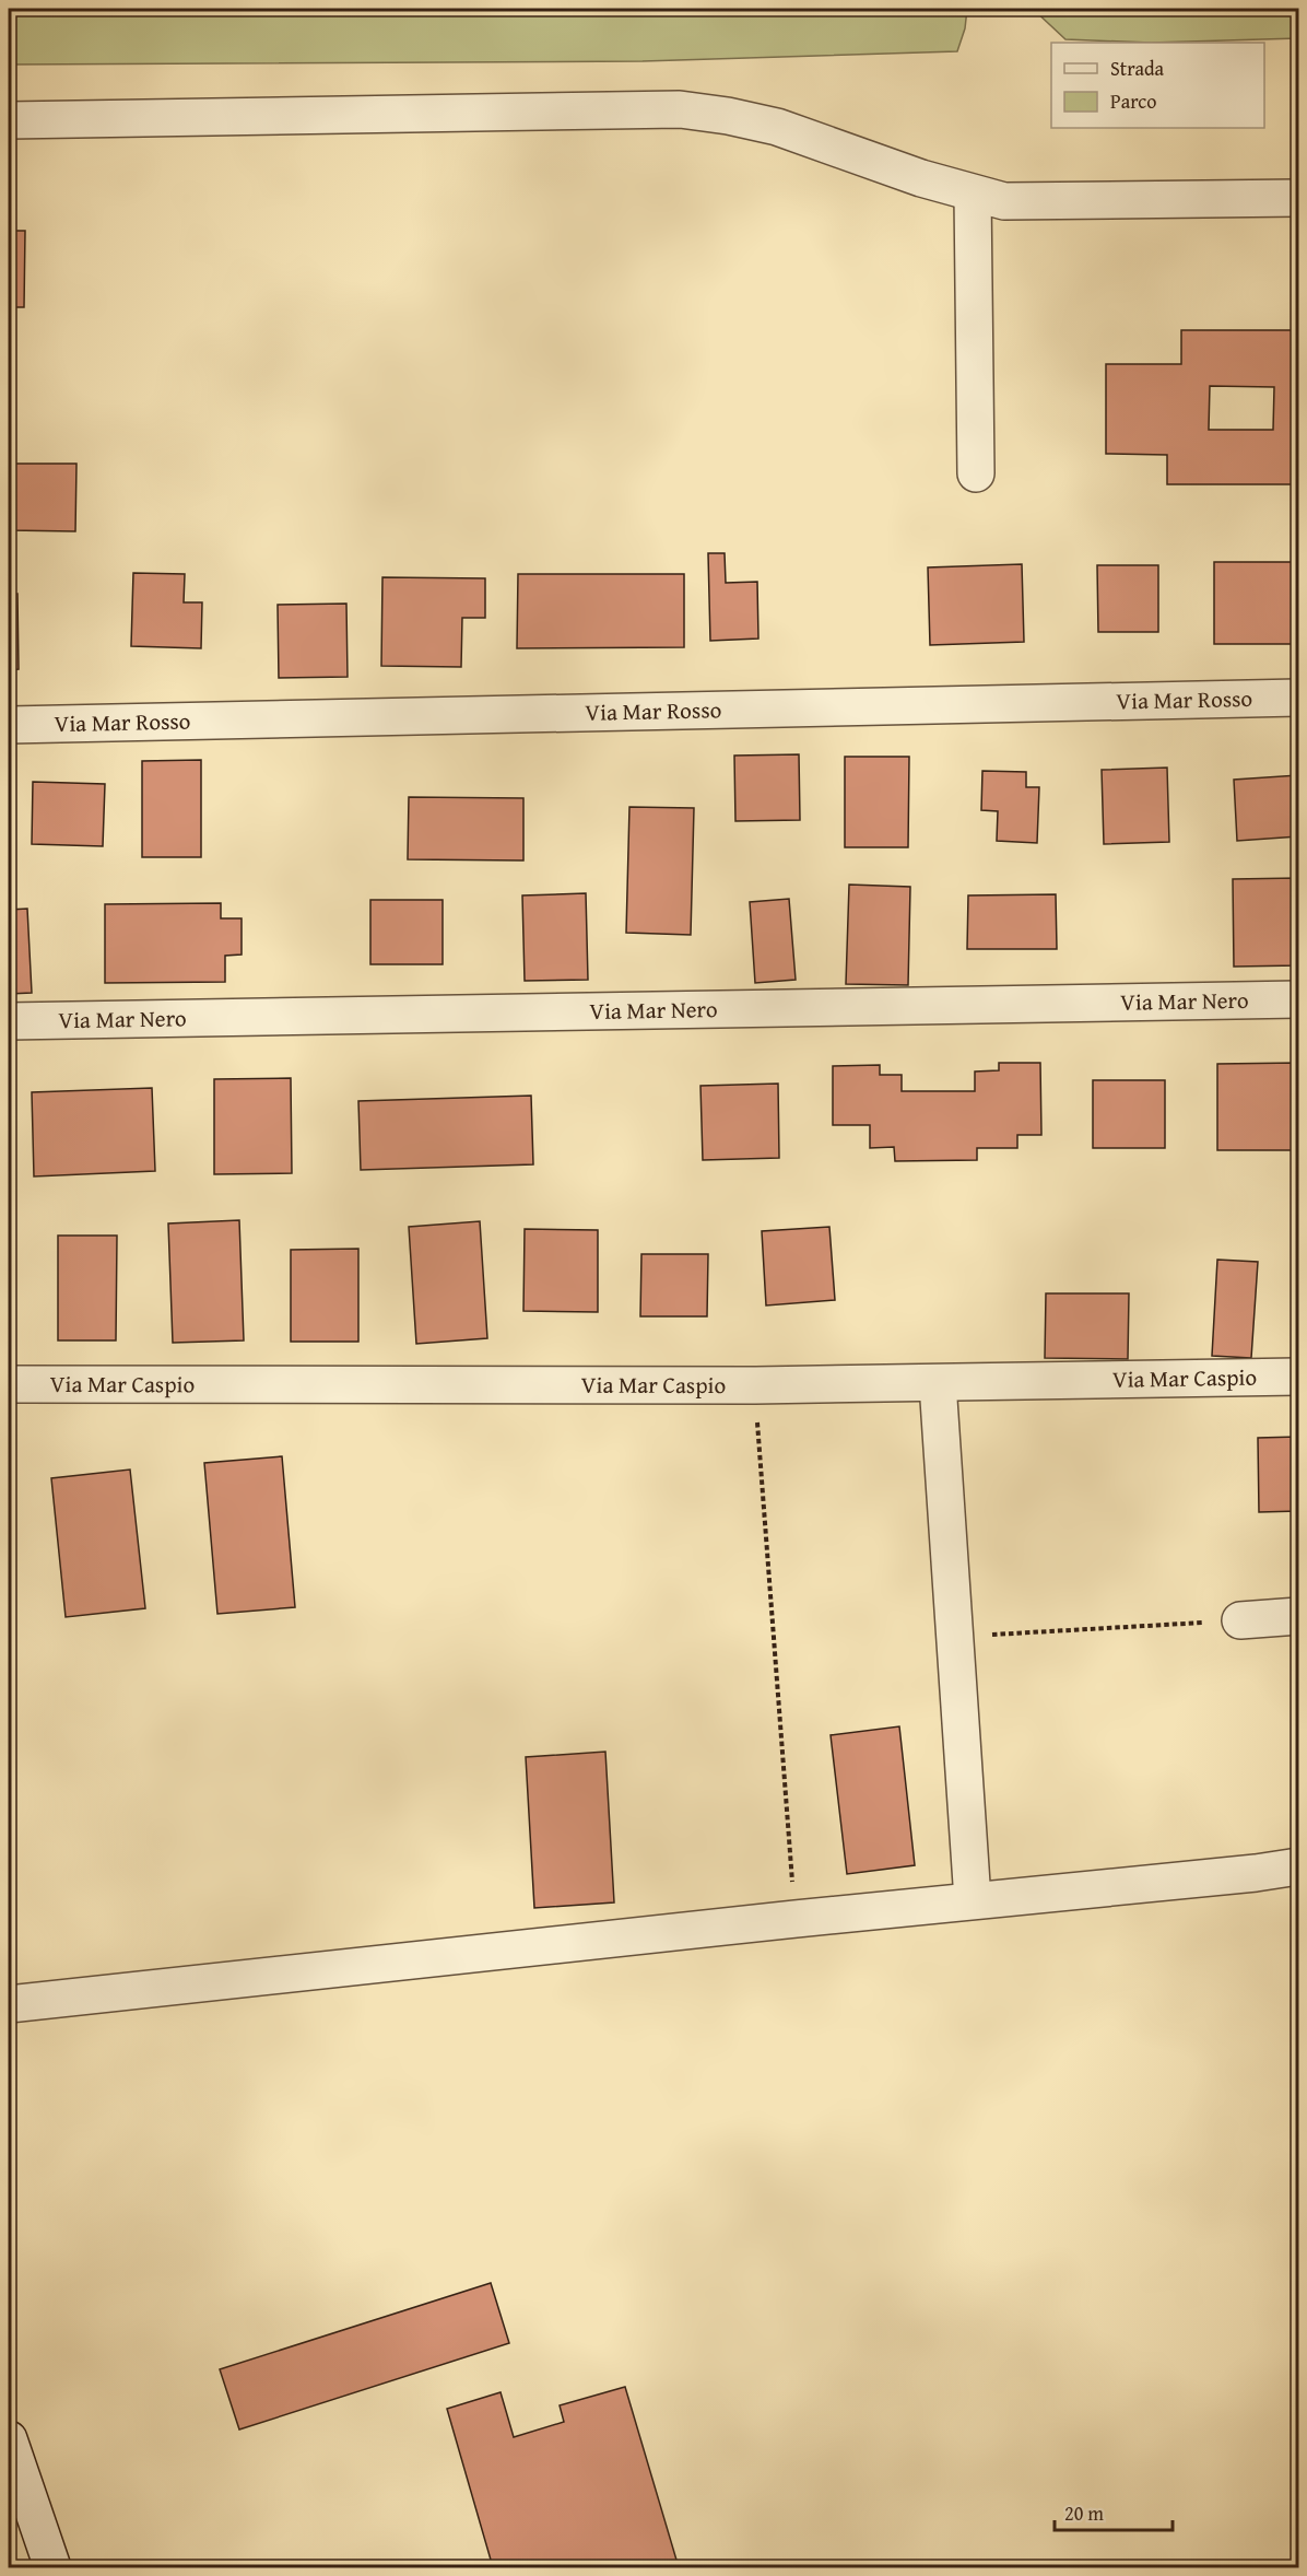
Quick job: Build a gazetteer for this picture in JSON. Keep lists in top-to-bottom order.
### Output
{
  "streets": {
    "street": ["Via Mar Rosso", "Via Mar Nero", "Via Mar Caspio"]
  },
  "legend": ["Strada", "Parco"],
  "scale_bar": "20 m"
}
